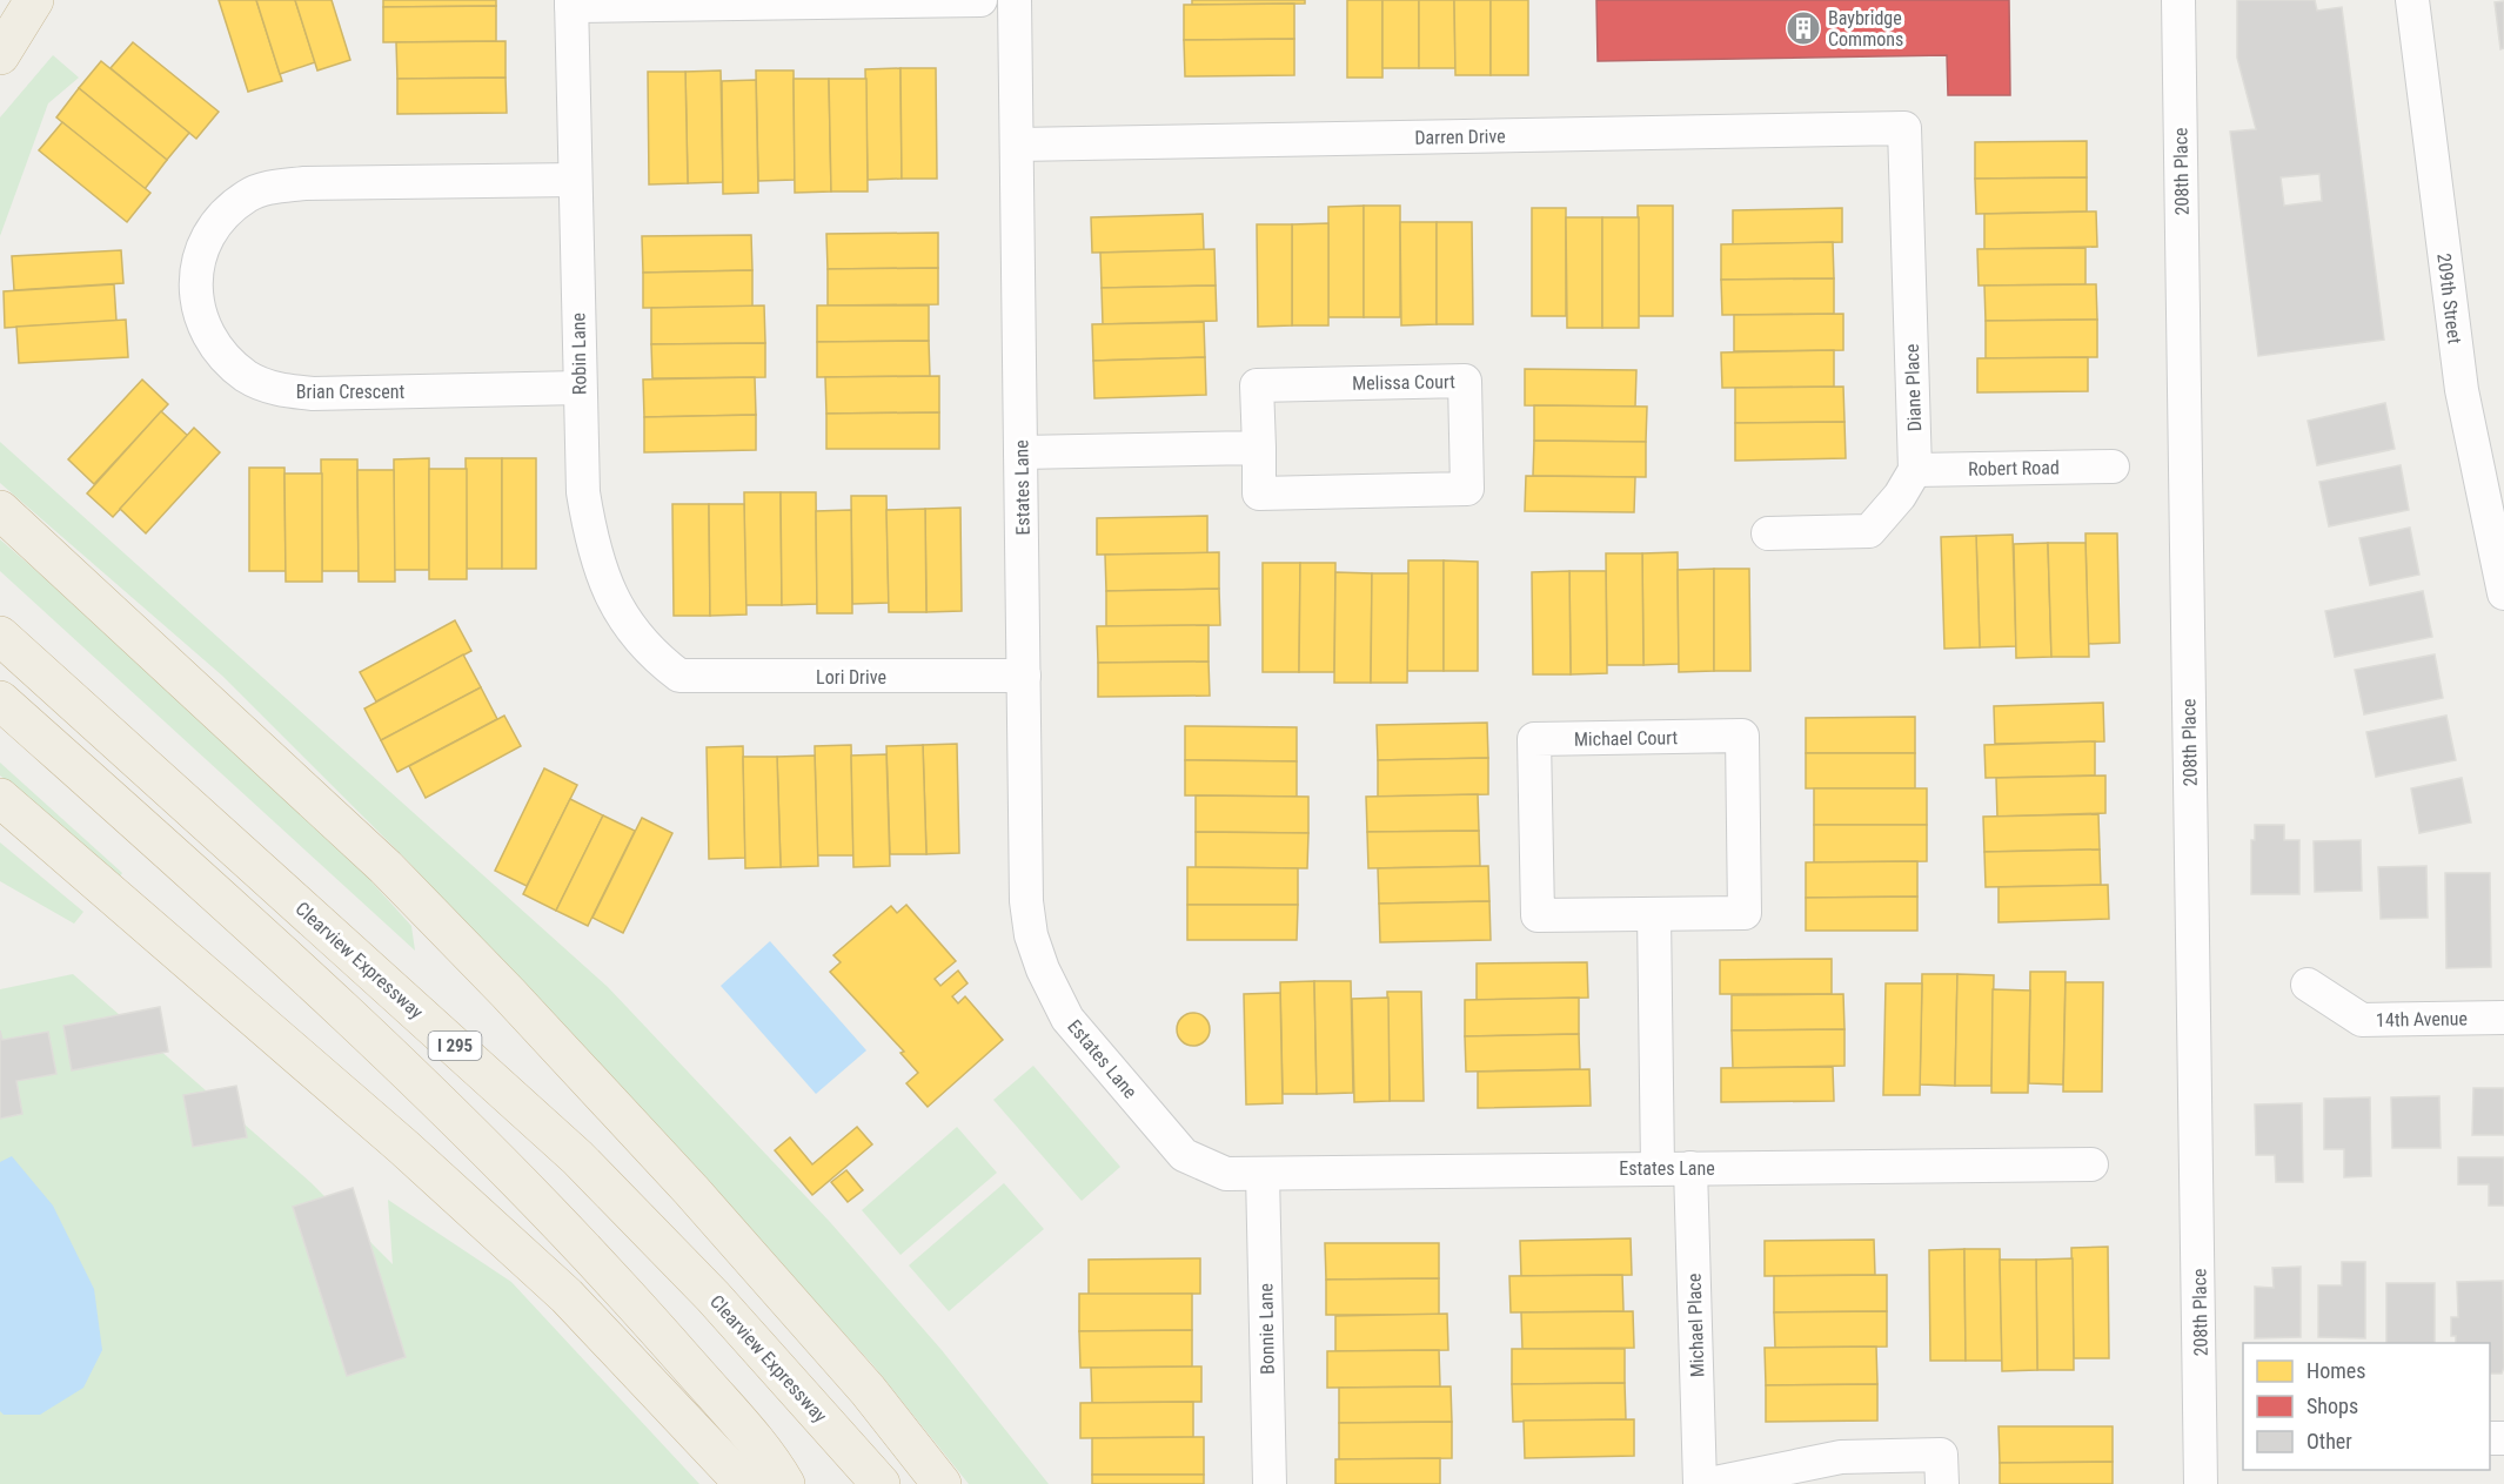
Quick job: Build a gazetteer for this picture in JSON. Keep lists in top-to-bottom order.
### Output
{
  "streets": {
    "highway": ["Clearview Expressway", "I 295"],
    "street": [
      "Darren Drive",
      "208th Place",
      "209th Street",
      "Robin Lane",
      "Melissa Court",
      "Diane Place",
      "Brian Crescent",
      "Robert Road",
      "Estates Lane",
      "Lori Drive",
      "Michael Court",
      "14th Avenue",
      "Michael Place",
      "Bonnie Lane"
    ]
  },
  "crossings": [
    ["Darren Drive", "Diane Place"],
    ["Darren Drive", "Estates Lane"],
    ["Robin Lane", "Brian Crescent"],
    ["Robin Lane", "Lori Drive"],
    ["Diane Place", "Robert Road"],
    ["Estates Lane", "Lori Drive"],
    ["Estates Lane", "Michael Place"],
    ["Estates Lane", "Bonnie Lane"]
  ],
  "places": {
    "building": ["Baybridge Commons"]
  },
  "legend": ["Homes", "Shops", "Other"]
}
